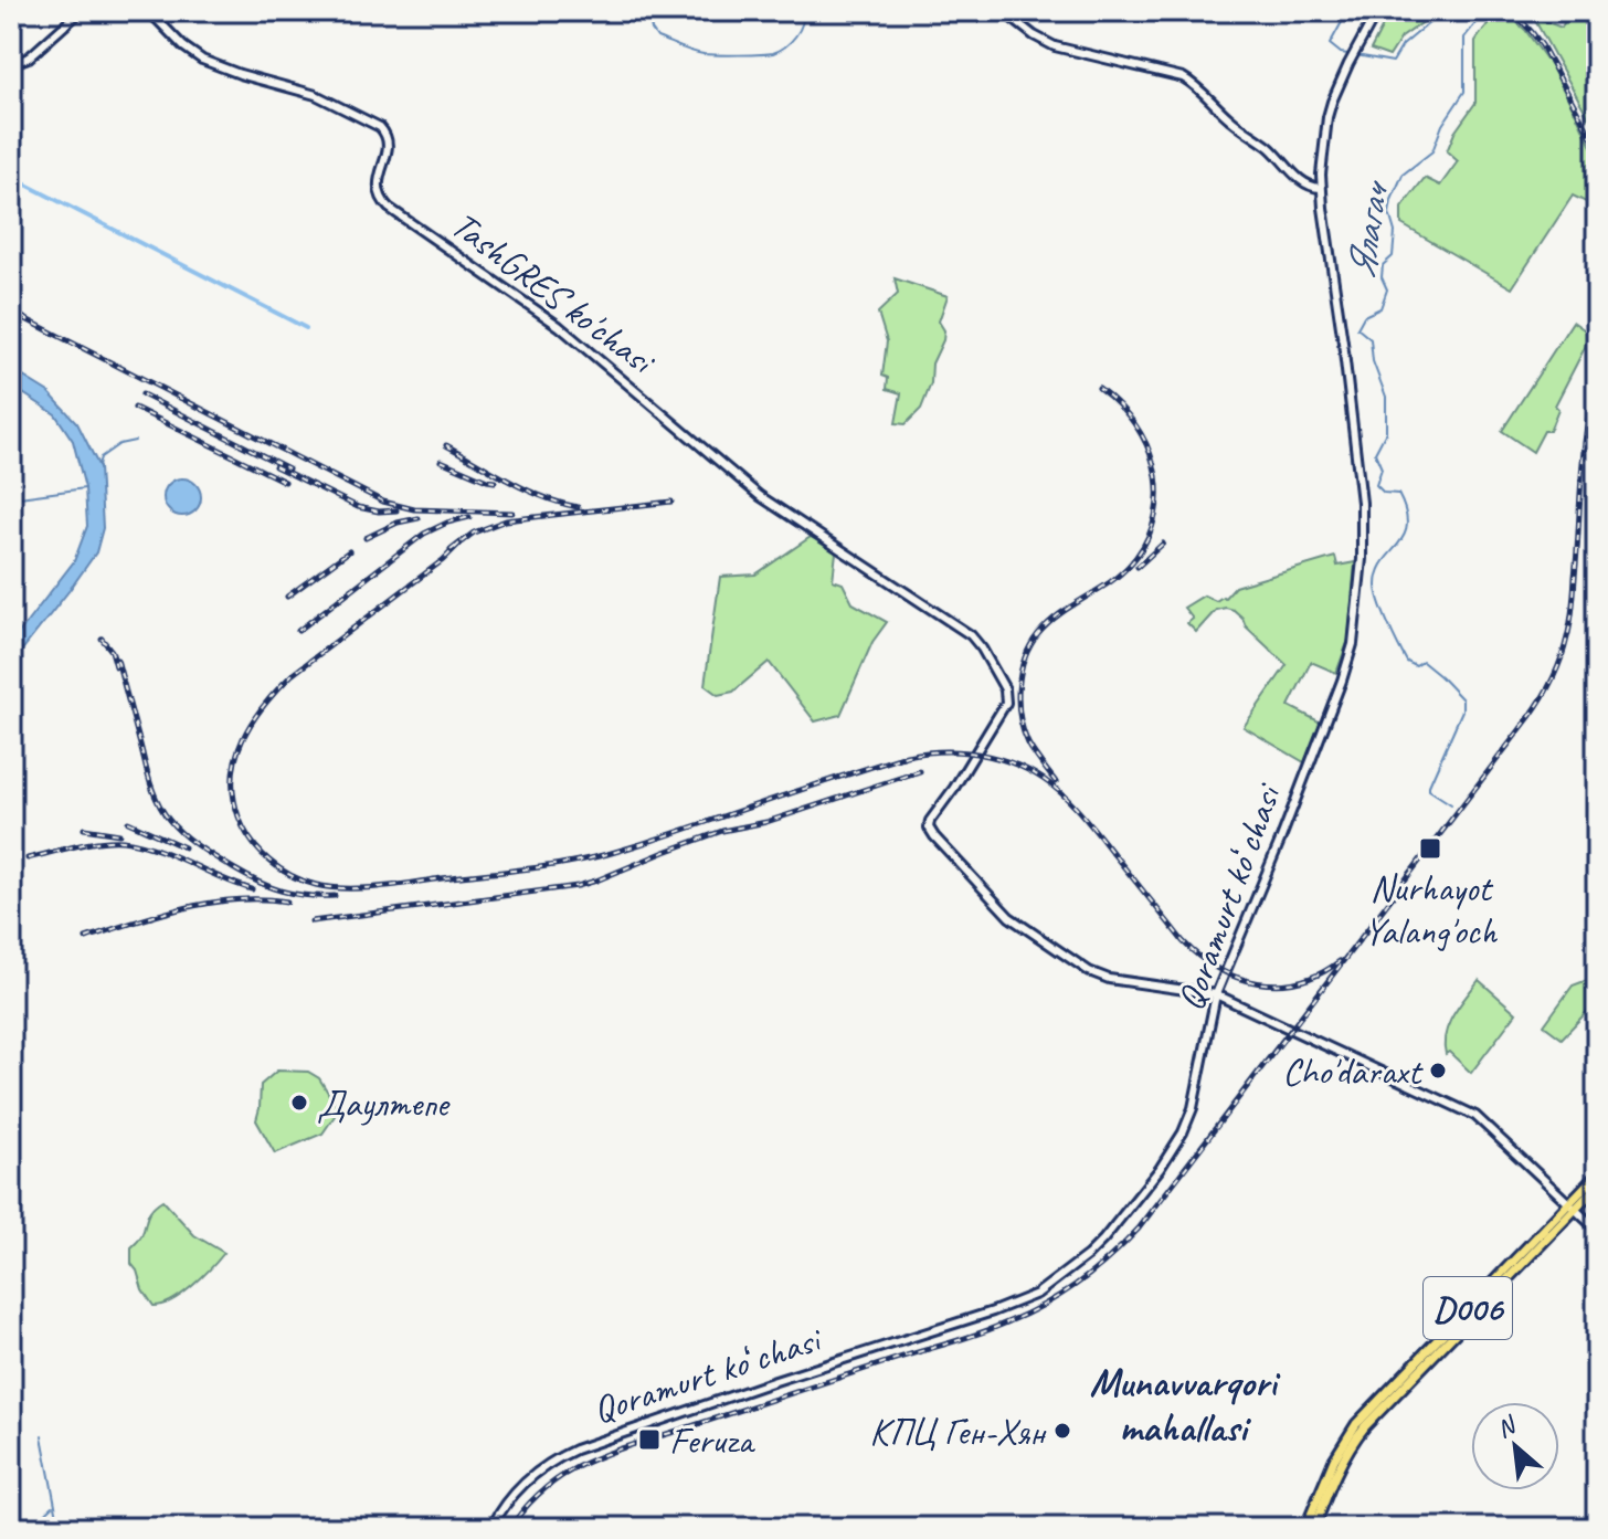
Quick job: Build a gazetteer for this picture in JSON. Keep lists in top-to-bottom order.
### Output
{
  "streets": {
    "main road": ["TashGRES ko'chasi", "Qoramurt koʻchasi", "D006"]
  },
  "crossings": [
    ["TashGRES ko'chasi", "Qoramurt koʻchasi"]
  ],
  "districts": ["Munavvarqori mahallasi"],
  "water": ["Ялагач"],
  "places": {
    "transit": ["Nurhayot Yalang'och", "Feruza"],
    "other": ["Cho'daraxt", "Даултепе", "КПЦ Ген-Хян"]
  },
  "north": "top left"
}
